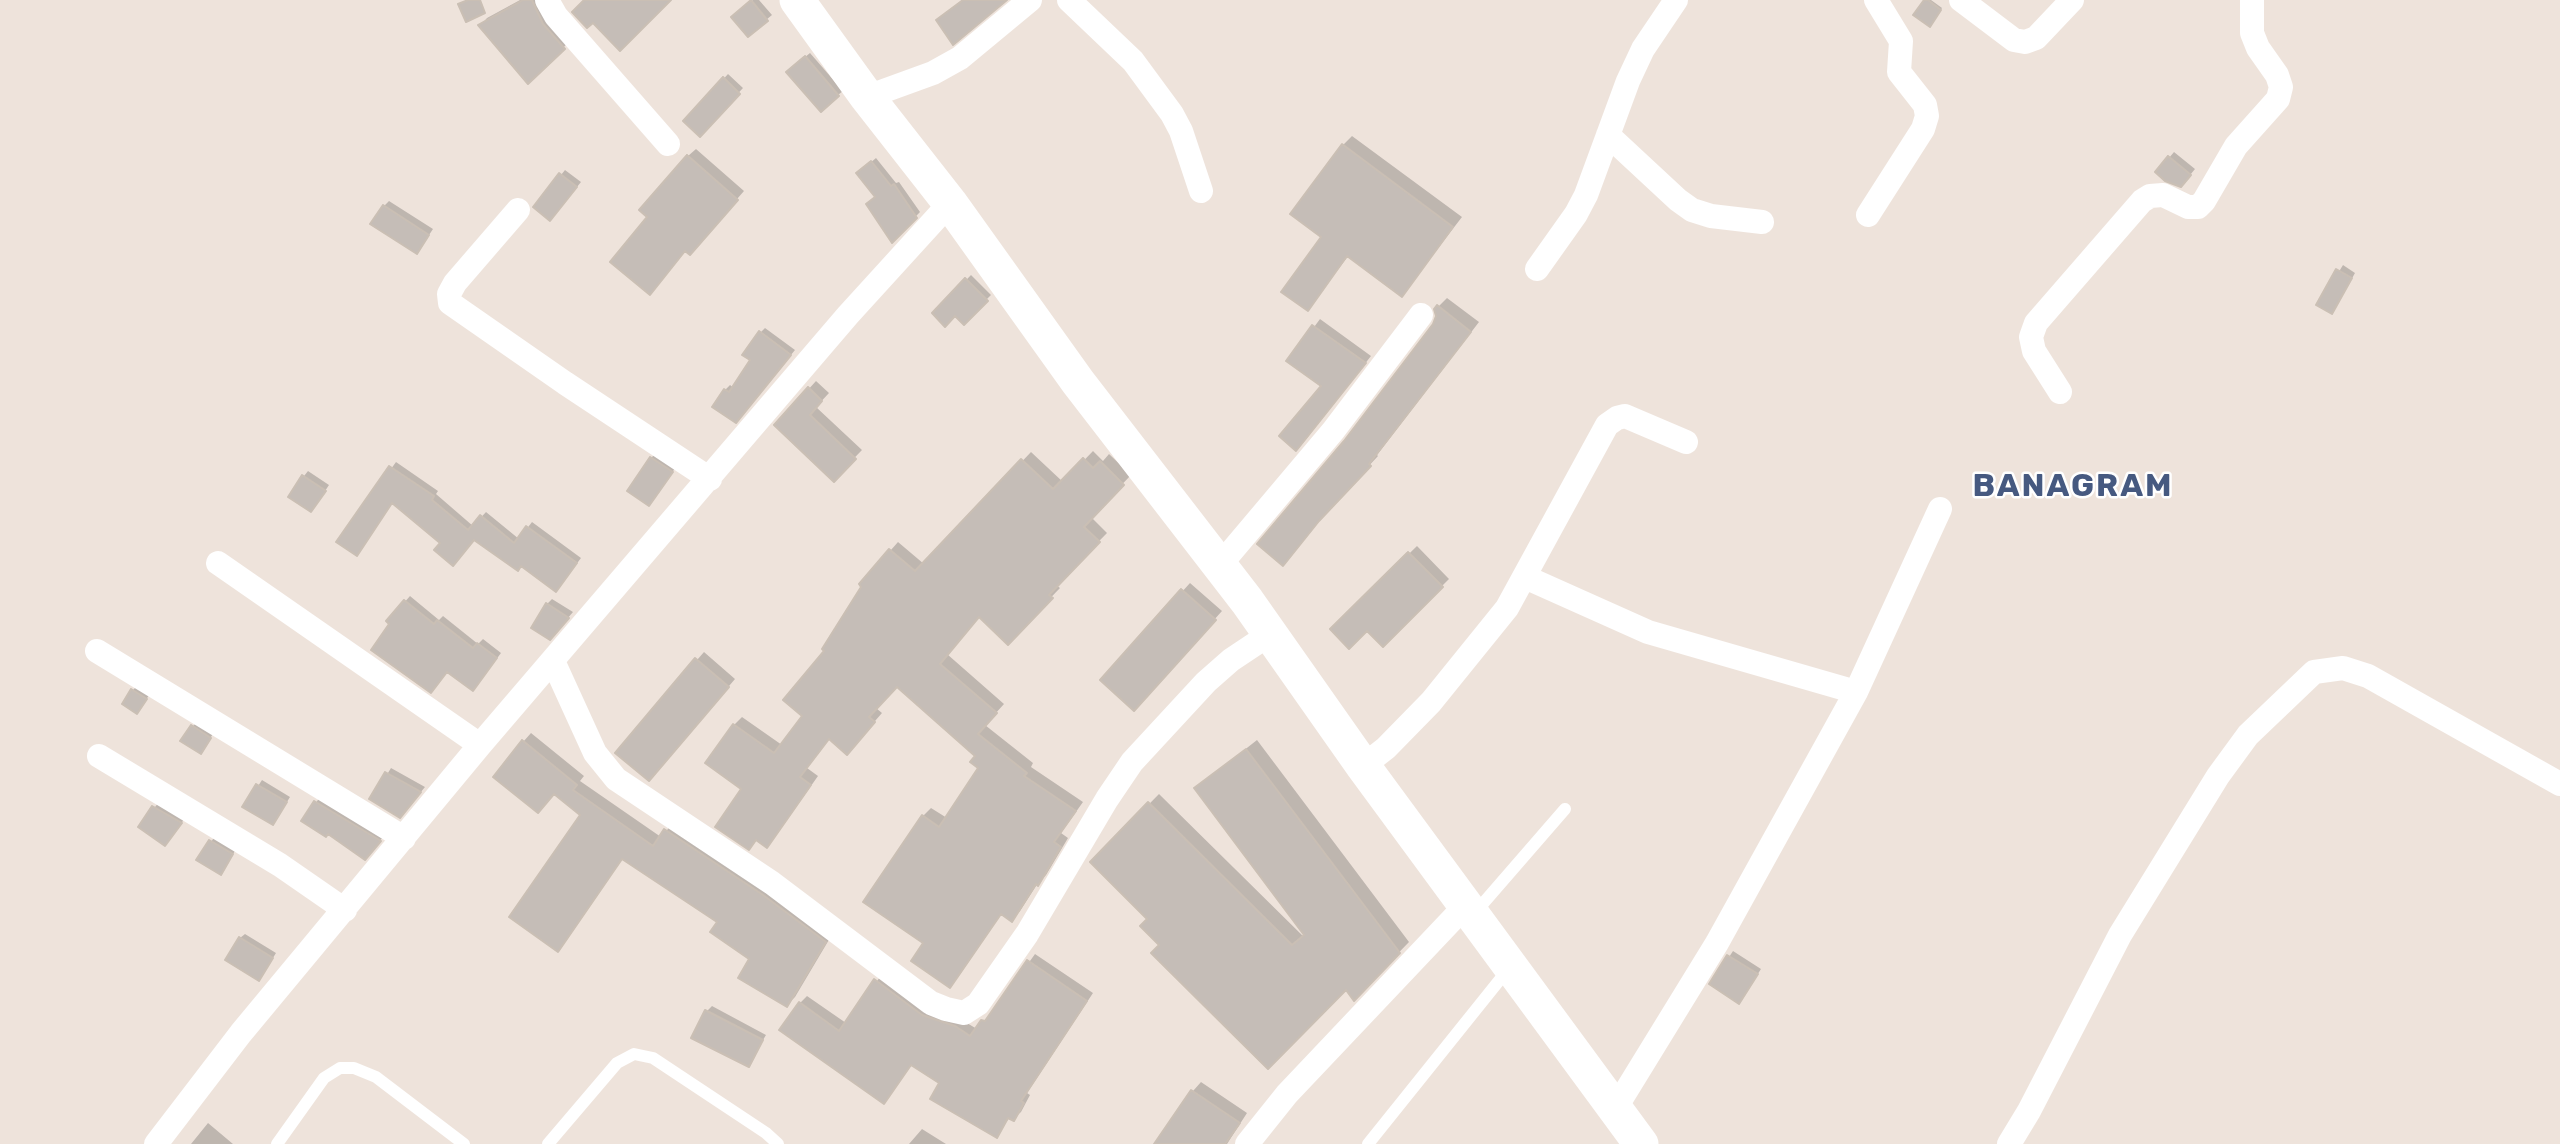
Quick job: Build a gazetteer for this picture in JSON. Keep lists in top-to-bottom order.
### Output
{
  "districts": ["BANAGRAM"]
}
